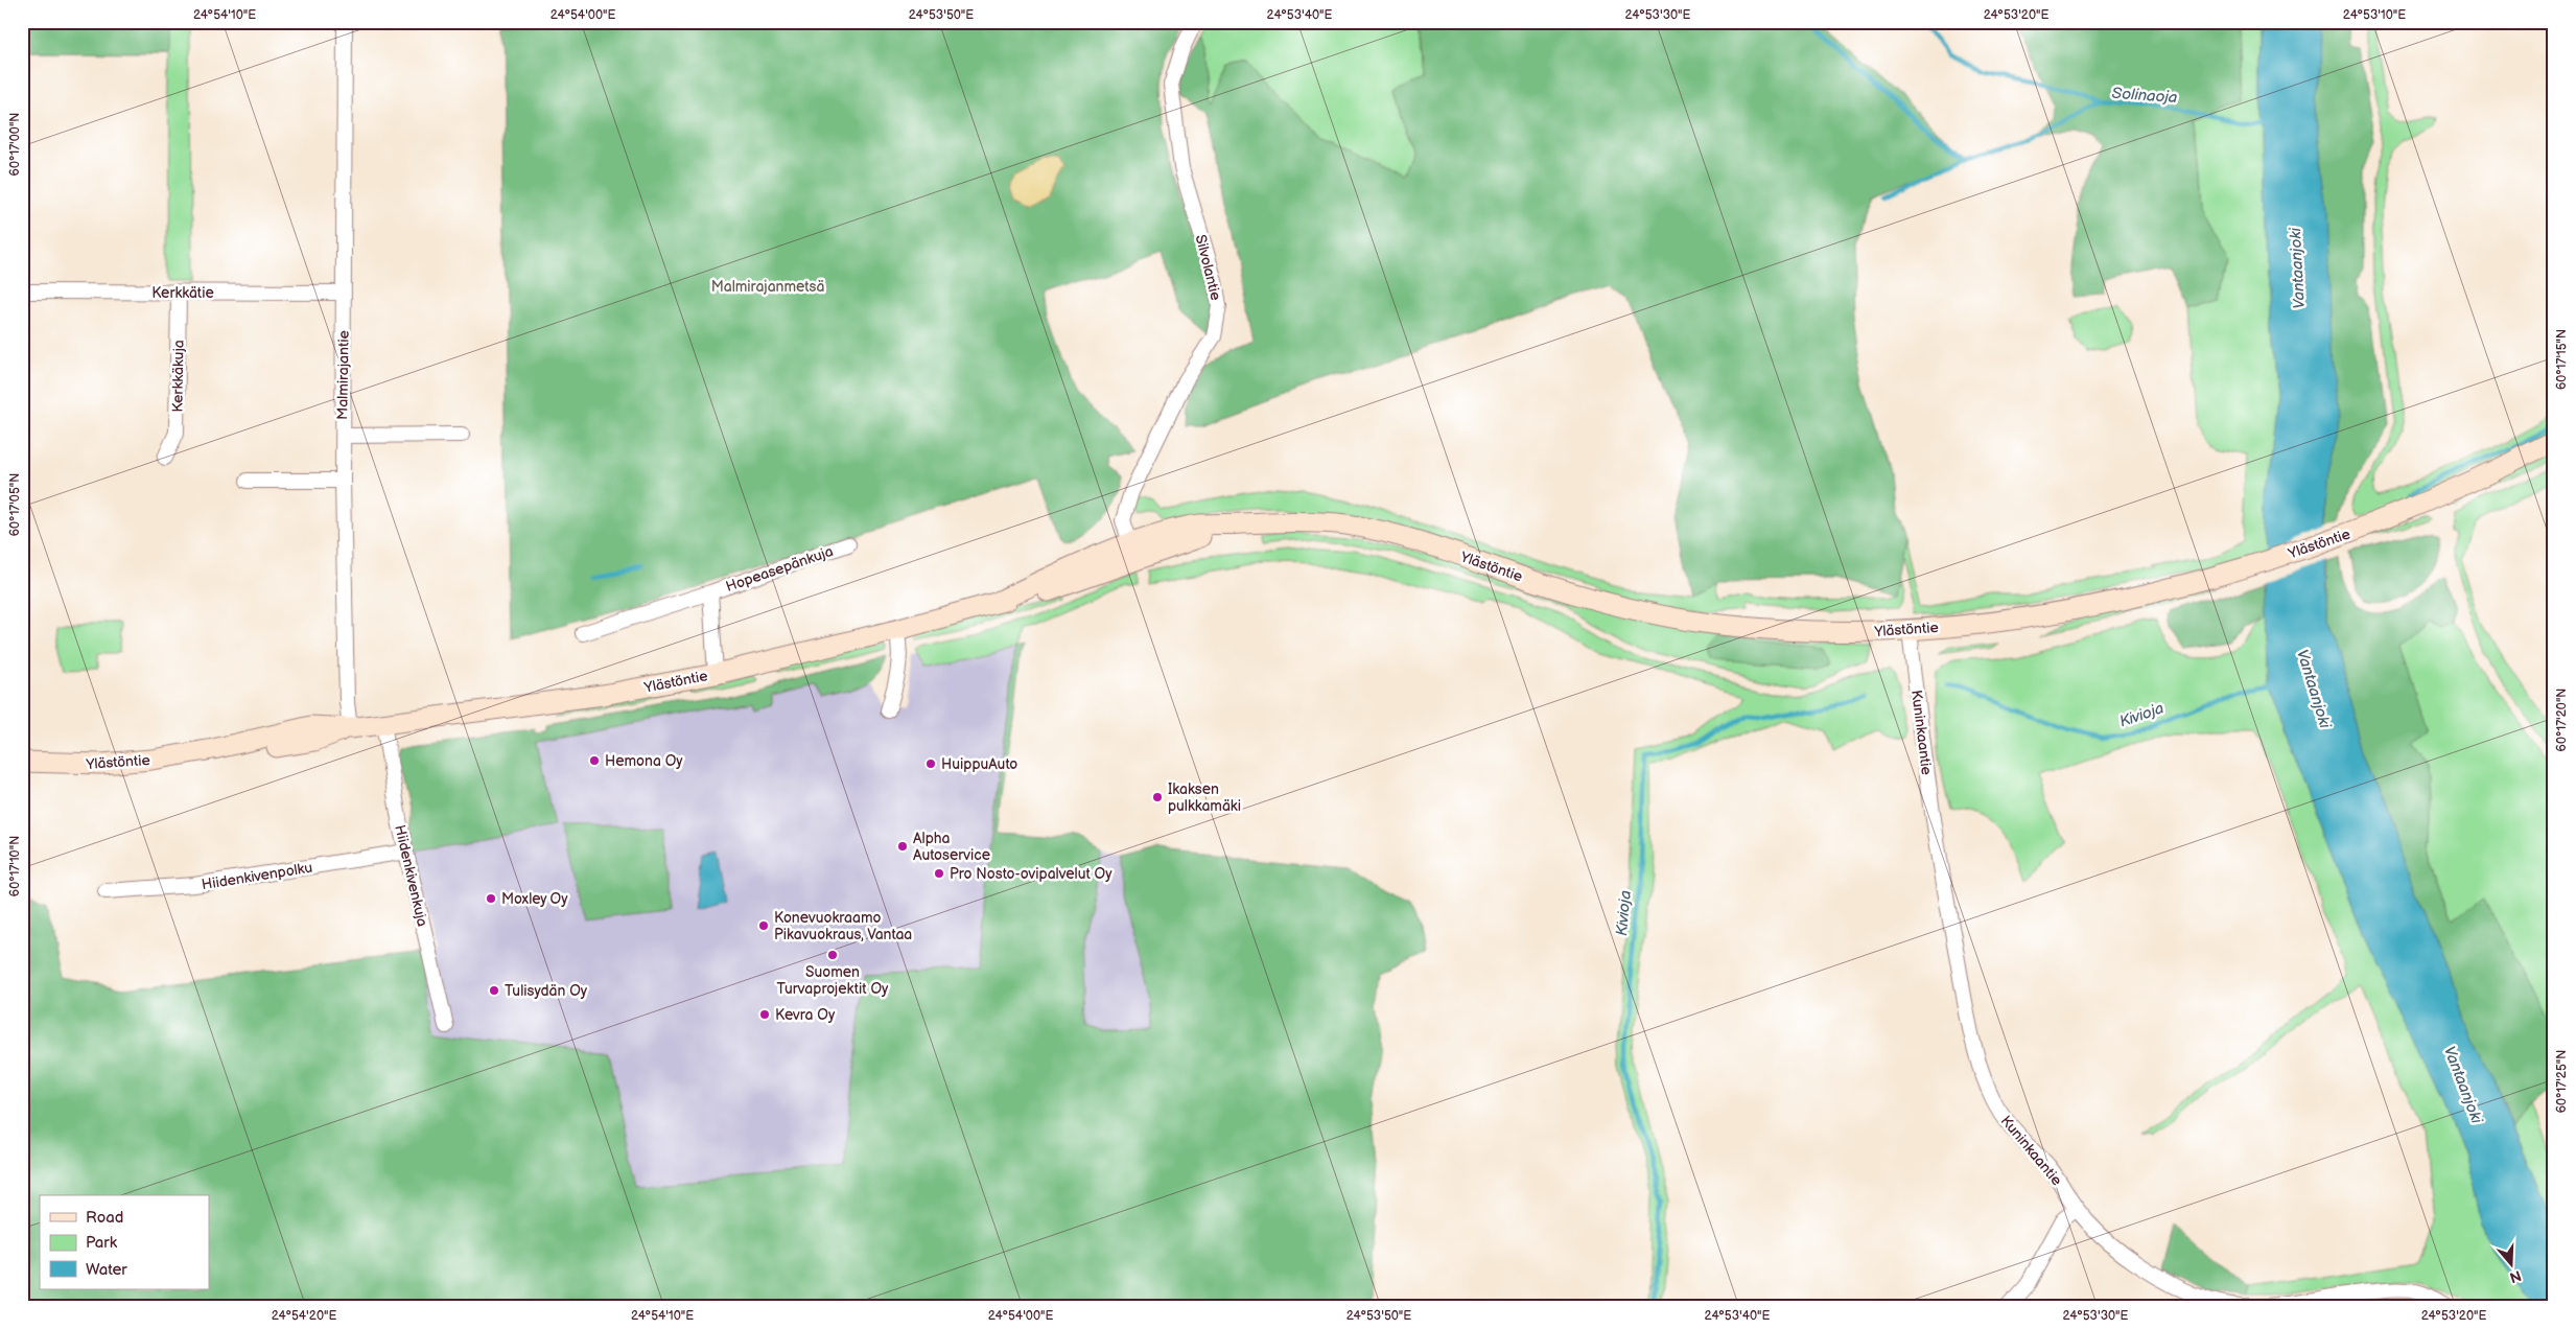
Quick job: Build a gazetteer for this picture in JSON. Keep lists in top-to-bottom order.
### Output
{
  "streets": {
    "main road": ["Ylästöntie"],
    "street": [
      "Silvolantie",
      "Kerkkätie",
      "Malmirajantie",
      "Kerkkäkuja",
      "Hopeasepänkuja",
      "Kuninkaantie",
      "Hiidenkivenpolku",
      "Hiidenkivenkuja"
    ]
  },
  "crossings": [
    ["Silvolantie", "Ylästöntie"],
    ["Kerkkätie", "Malmirajantie"],
    ["Kerkkätie", "Kerkkäkuja"],
    ["Malmirajantie", "Ylästöntie"],
    ["Ylästöntie", "Hopeasepänkuja"],
    ["Ylästöntie", "Kuninkaantie"],
    ["Ylästöntie", "Hiidenkivenkuja"],
    ["Hiidenkivenpolku", "Hiidenkivenkuja"]
  ],
  "water": ["Solinaoja", "Vantaanjoki", "Kivioja"],
  "parks": ["Malmirajanmetsä"],
  "places": [
    "Hemona Oy",
    "HuippuAuto",
    "Ikaksen pulkkamäki",
    "Alpha Autoservice",
    "Pro Nosto-ovipalvelut Oy",
    "Moxley Oy",
    "Konevuokraamo Pikavuokraus, Vantaa",
    "Suomen Turvaprojektit Oy",
    "Tulisydän Oy",
    "Kevra Oy"
  ],
  "legend": ["Road", "Park", "Water"],
  "north": "bottom",
  "coordinates": [
    "24°54'10\"E",
    "24°54'00\"E",
    "24°53'50\"E",
    "24°53'40\"E",
    "24°53'30\"E",
    "24°53'20\"E",
    "24°53'10\"E",
    "60°17'00\"N",
    "60°17'15\"N",
    "60°17'05\"N",
    "60°17'20\"N",
    "60°17'10\"N",
    "60°17'25\"N",
    "24°54'20\"E"
  ]
}
